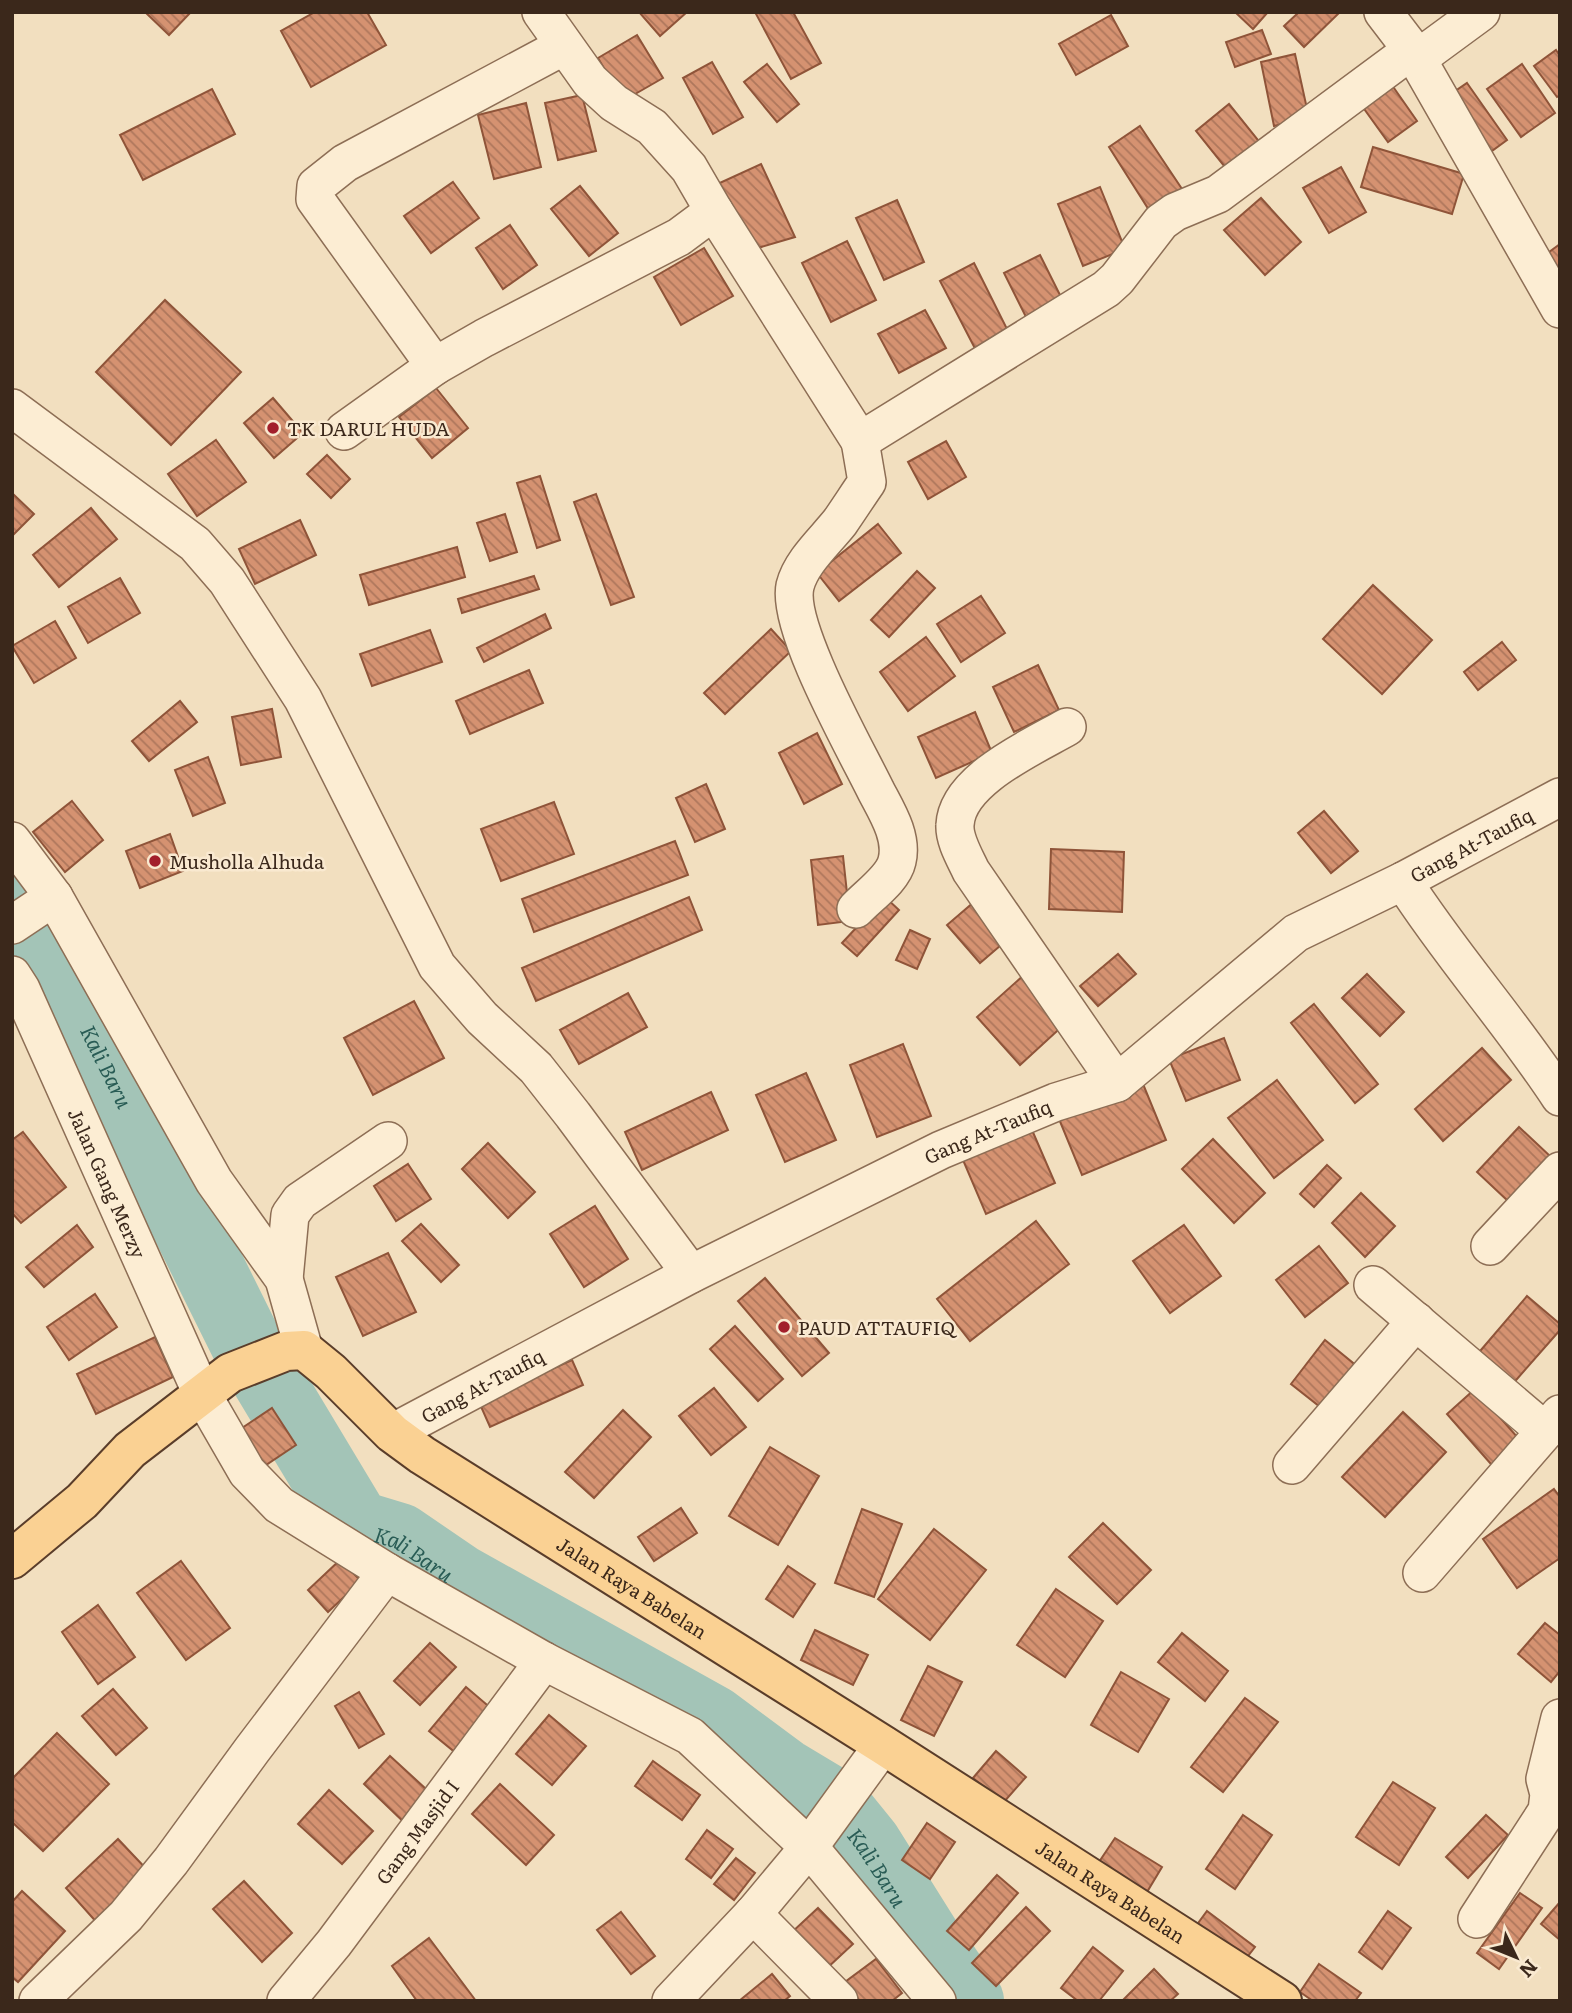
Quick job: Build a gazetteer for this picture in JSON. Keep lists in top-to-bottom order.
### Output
{
  "streets": {
    "main road": ["Jalan Raya Babelan"],
    "street": ["Gang At-Taufiq", "Jalan Gang Merzy", "Gang Masjid I"]
  },
  "crossings": [
    ["Gang At-Taufiq", "Jalan Raya Babelan"],
    ["Jalan Gang Merzy", "Gang Masjid I"]
  ],
  "water": ["Kali Baru"],
  "places": ["TK DARUL HUDA", "Musholla Alhuda", "PAUD ATTAUFIQ"],
  "north": "bottom right"
}
